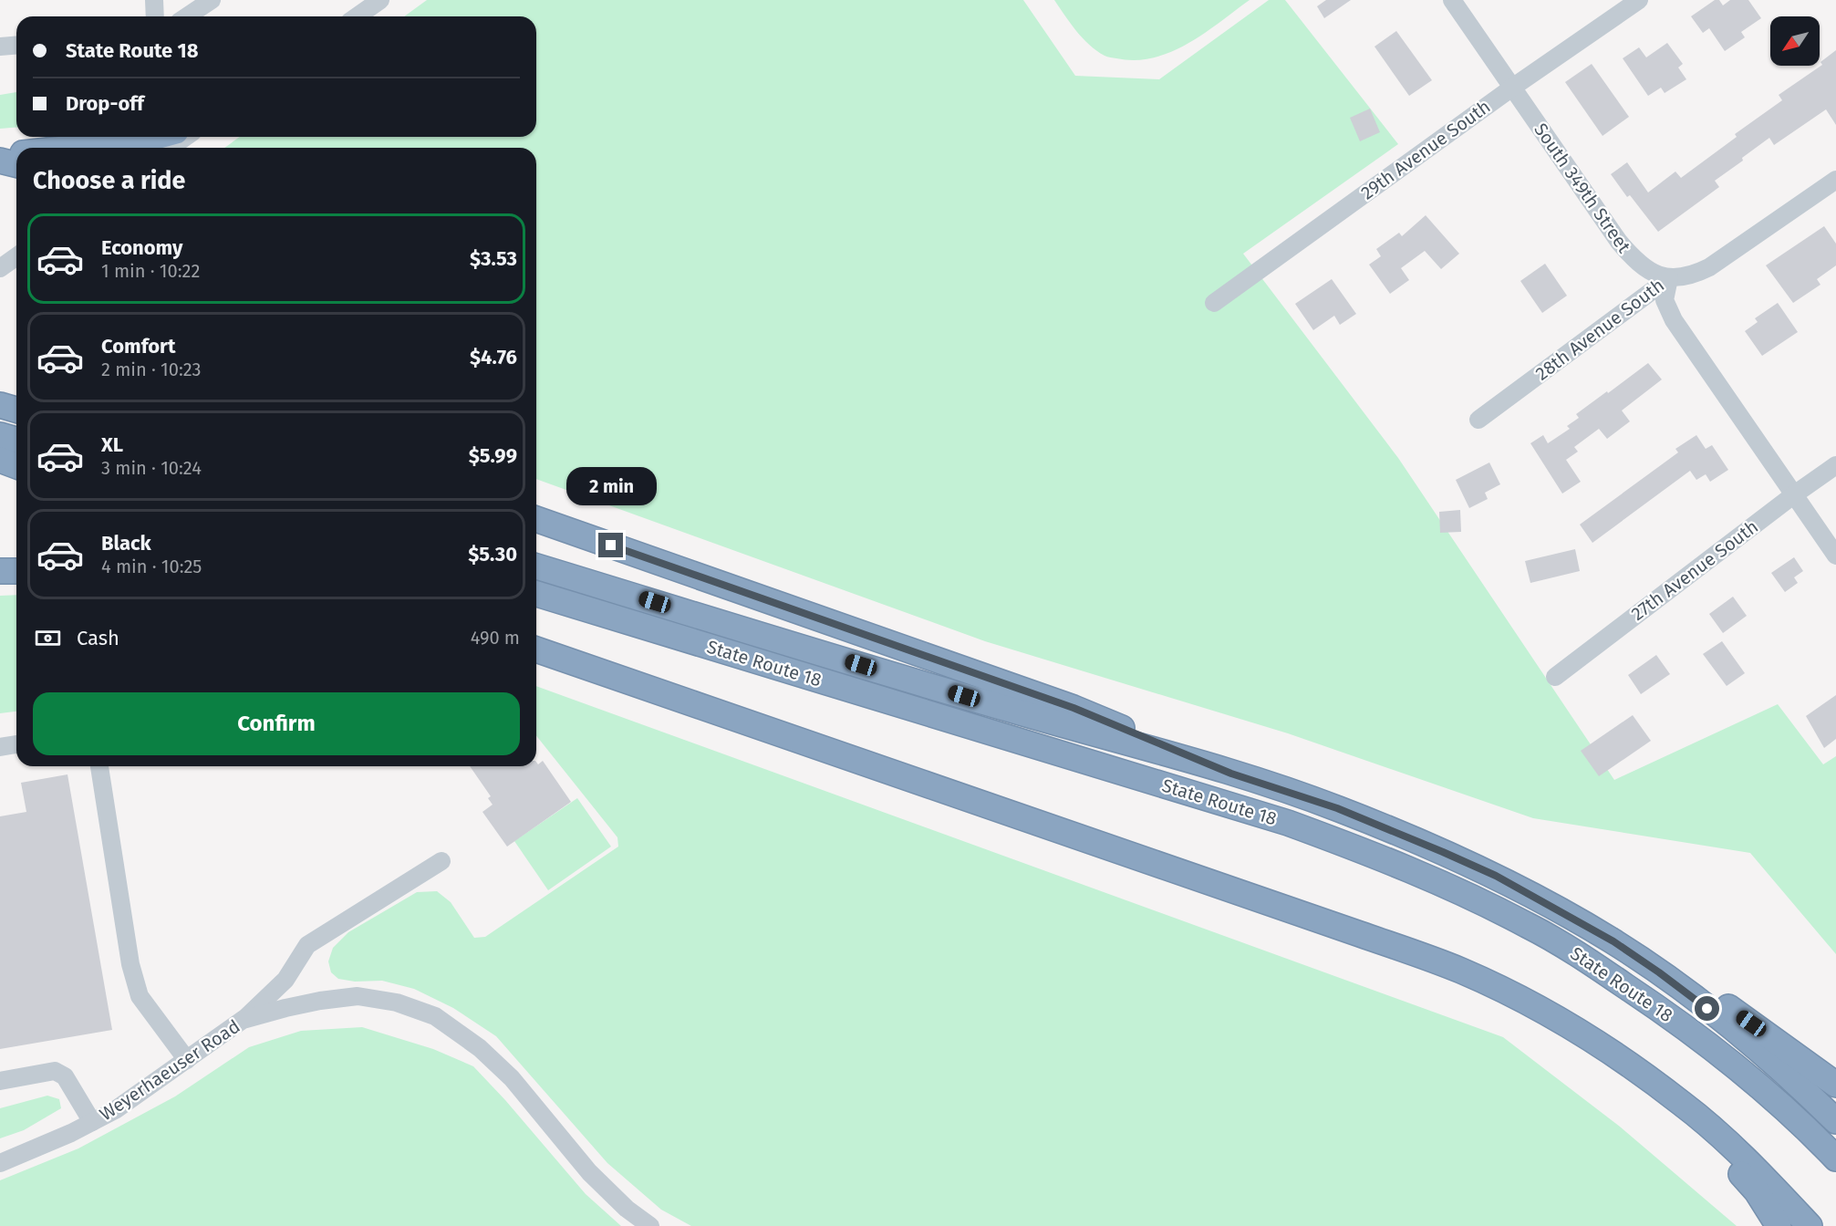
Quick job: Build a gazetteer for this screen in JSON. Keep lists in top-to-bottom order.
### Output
{
  "streets": {
    "highway": ["State Route 18"],
    "street": [
      "29th Avenue South",
      "South 349th Street",
      "28th Avenue South",
      "27th Avenue South",
      "Weyerhaeuser Road"
    ]
  },
  "crossings": [
    ["29th Avenue South", "South 349th Street"],
    ["South 349th Street", "28th Avenue South"]
  ],
  "north": "bottom left",
  "page": {
    "banner": ["State Route 18", "Drop-off"],
    "heading": "Choose a ride",
    "list": [
      {
        "name": "Economy",
        "note": "1 min · 10:22",
        "value": "$3.53"
      },
      {
        "name": "Comfort",
        "note": "2 min · 10:23",
        "value": "$4.76"
      },
      {
        "name": "XL",
        "note": "3 min · 10:24",
        "value": "$5.99"
      },
      {
        "name": "Black",
        "note": "4 min · 10:25",
        "value": "$5.30"
      }
    ],
    "bubble": "2 min",
    "pay": ["Cash", "490 m"],
    "buttons": "Confirm"
  }
}
